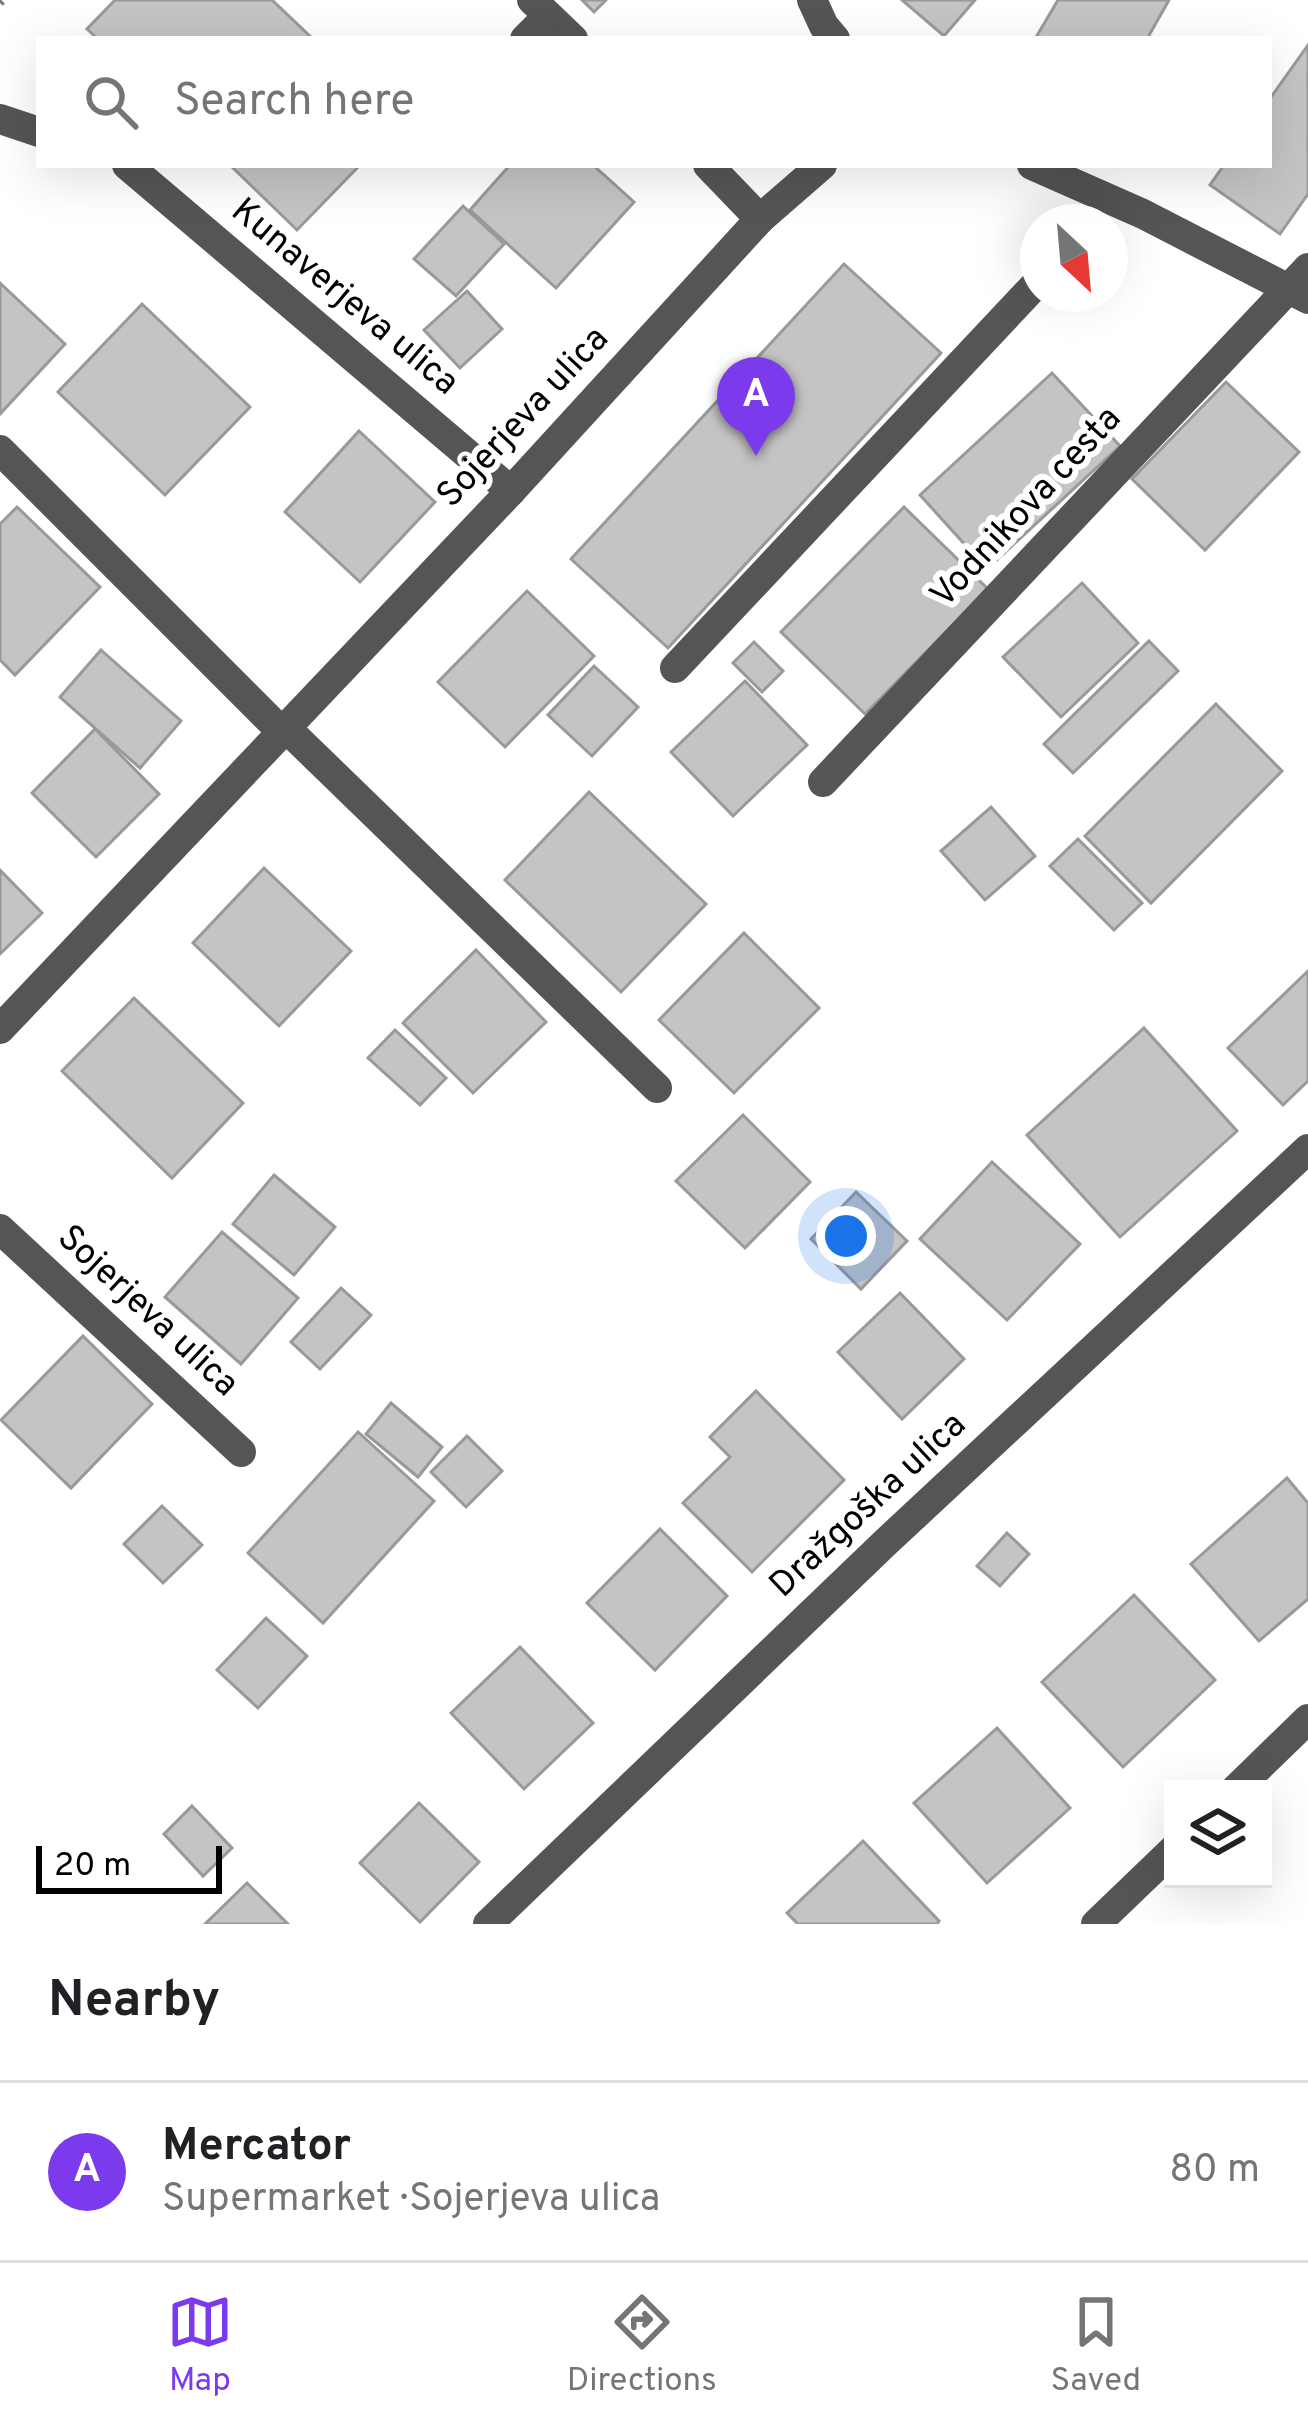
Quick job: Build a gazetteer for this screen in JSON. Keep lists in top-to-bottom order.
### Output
{
  "streets": {
    "street": [
      "Kunaverjeva ulica",
      "Sojerjeva ulica",
      "Vodnikova cesta",
      "Dražgoška ulica"
    ]
  },
  "crossings": [
    ["Kunaverjeva ulica", "Sojerjeva ulica"]
  ],
  "scale_bar": "20 m",
  "north": "bottom right",
  "page": {
    "search": "Search here",
    "pins": "A",
    "scale": "20 m",
    "heading": "Nearby",
    "list": [
      {
        "mark": "A",
        "name": "Mercator",
        "note": "Supermarket · Sojerjeva ulica",
        "value": "80 m"
      }
    ],
    "nav": ["Map", "Directions", "Saved"]
  }
}
